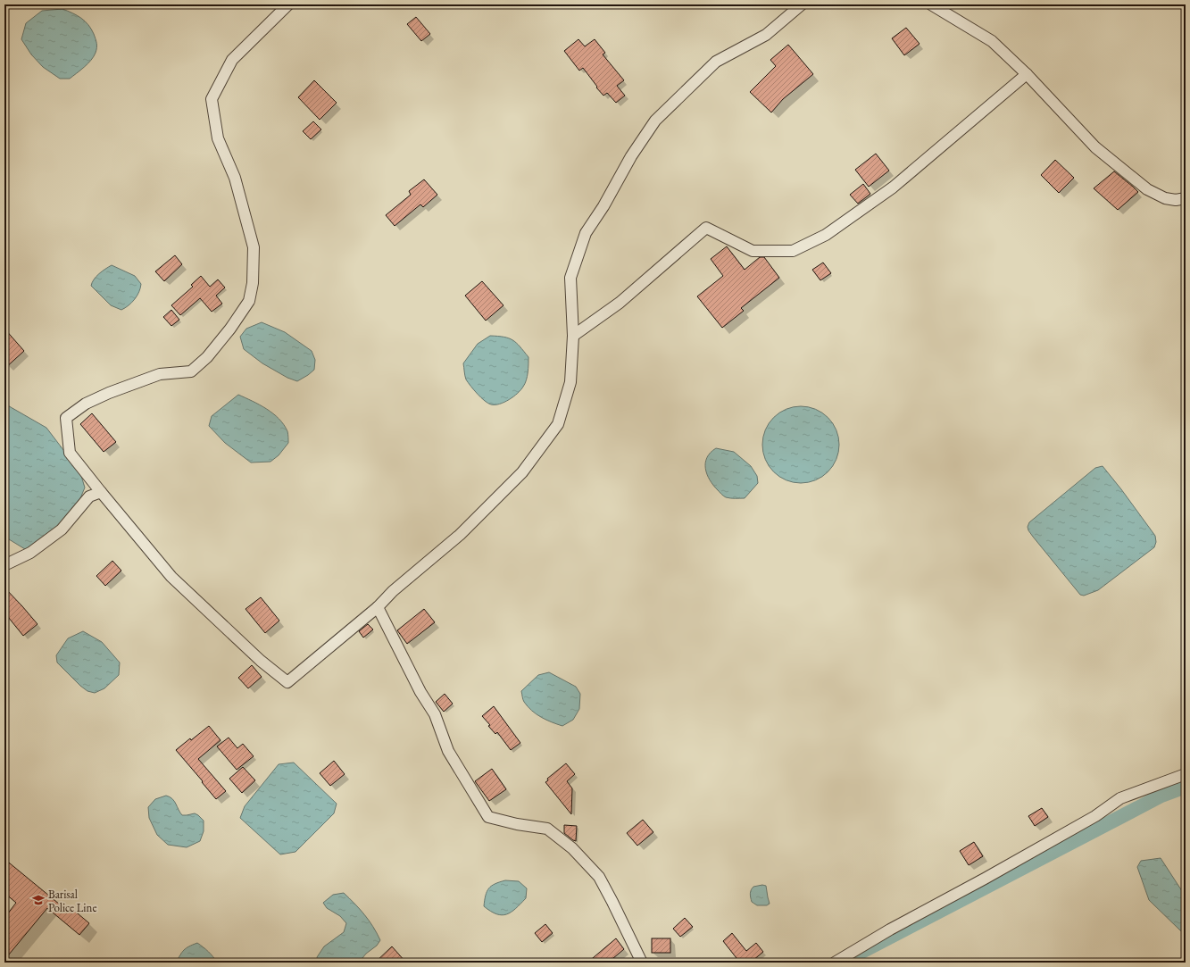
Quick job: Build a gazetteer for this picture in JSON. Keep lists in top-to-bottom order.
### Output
{
  "places": {
    "school or university": ["Barisal Police Line"]
  }
}
